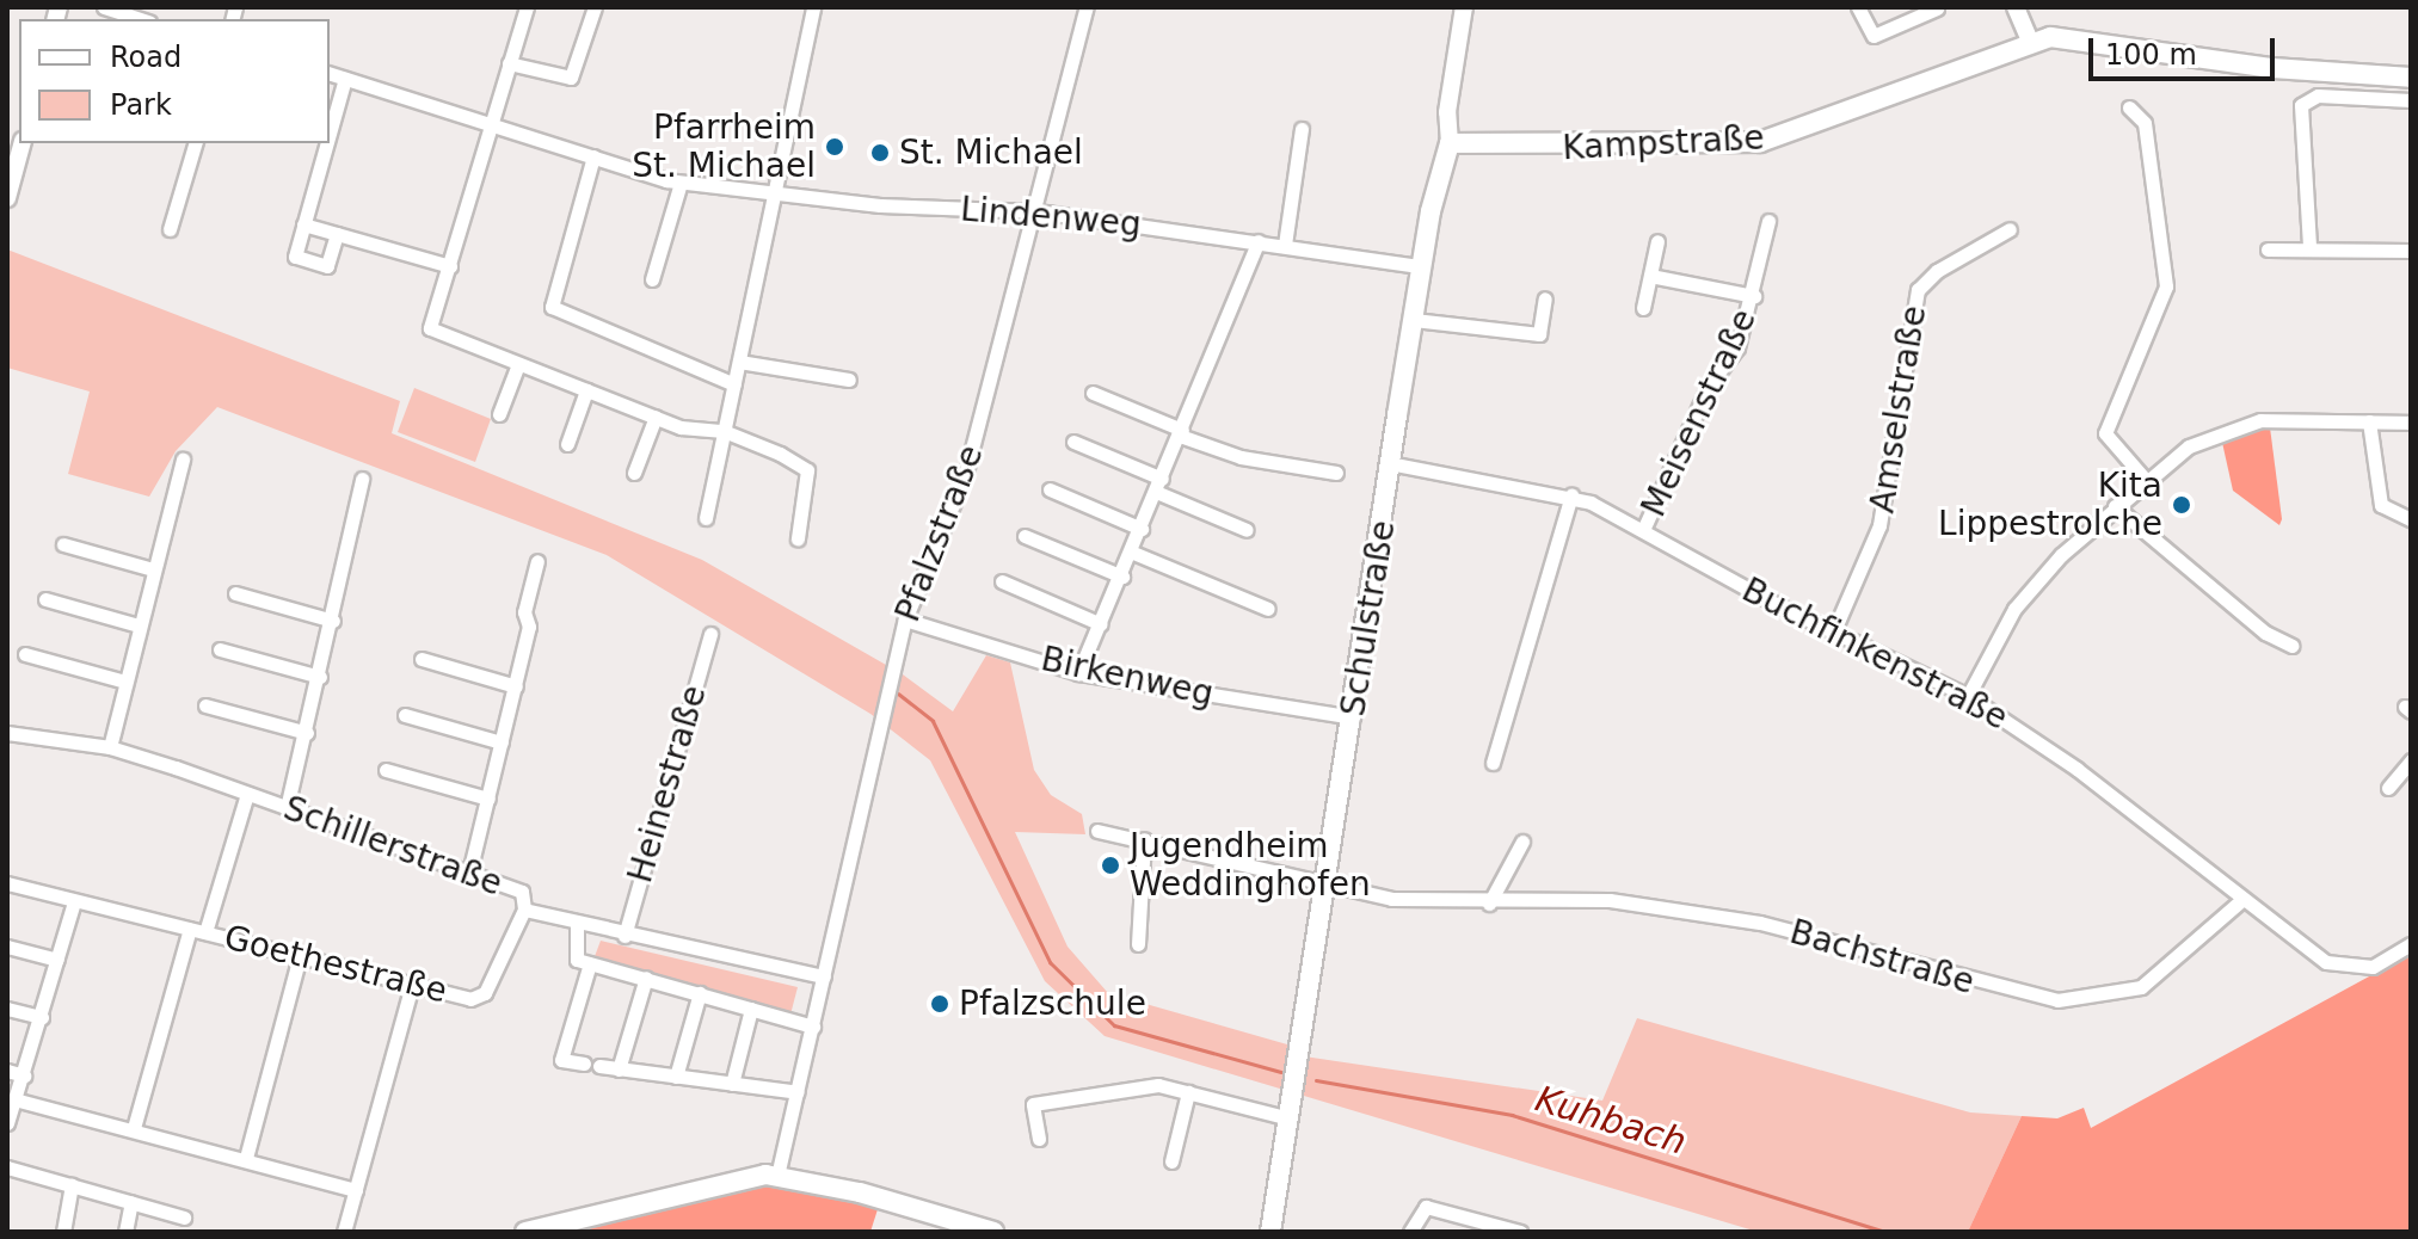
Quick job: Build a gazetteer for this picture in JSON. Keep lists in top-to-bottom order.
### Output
{
  "streets": {
    "main road": ["Kampstraße", "Schulstraße"],
    "street": [
      "Lindenweg",
      "Amselstraße",
      "Meisenstraße",
      "Pfalzstraße",
      "Buchfinkenstraße",
      "Birkenweg",
      "Heinestraße",
      "Schillerstraße",
      "Bachstraße",
      "Goethestraße"
    ]
  },
  "crossings": [
    ["Kampstraße", "Schulstraße"],
    ["Lindenweg", "Pfalzstraße"],
    ["Lindenweg", "Schulstraße"],
    ["Amselstraße", "Buchfinkenstraße"],
    ["Meisenstraße", "Buchfinkenstraße"],
    ["Pfalzstraße", "Birkenweg"],
    ["Schulstraße", "Buchfinkenstraße"],
    ["Schulstraße", "Birkenweg"],
    ["Schulstraße", "Bachstraße"],
    ["Buchfinkenstraße", "Bachstraße"],
    ["Schillerstraße", "Goethestraße"]
  ],
  "water": ["Kuhbach"],
  "places": [
    "Pfarrheim St. Michael",
    "St. Michael",
    "Kita Lippestrolche",
    "Jugendheim Weddinghofen",
    "Pfalzschule"
  ],
  "legend": ["Road", "Park"],
  "scale_bar": "100 m"
}
